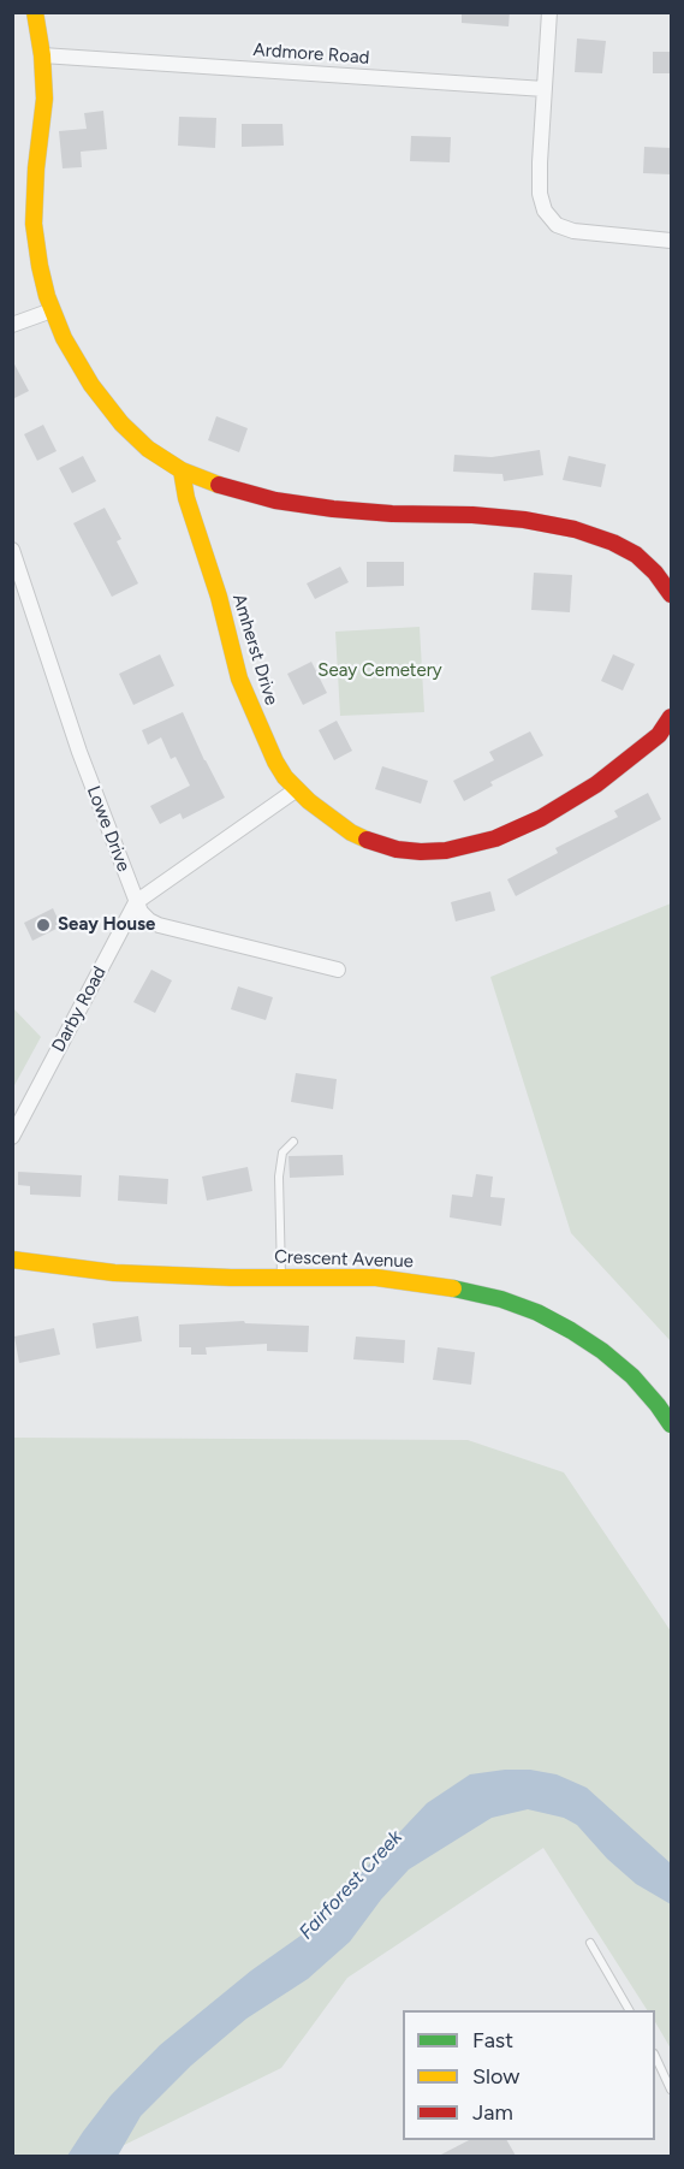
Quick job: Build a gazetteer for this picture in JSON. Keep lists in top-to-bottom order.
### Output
{
  "streets": {
    "street": [
      "Ardmore Road",
      "Amherst Drive",
      "Lowe Drive",
      "Darby Road",
      "Crescent Avenue"
    ]
  },
  "crossings": [
    ["Amherst Drive", "Darby Road"],
    ["Lowe Drive", "Darby Road"]
  ],
  "water": ["Fairforest Creek"],
  "parks": ["Seay Cemetery"],
  "places": ["Seay House"],
  "legend": ["Fast", "Slow", "Jam"]
}
